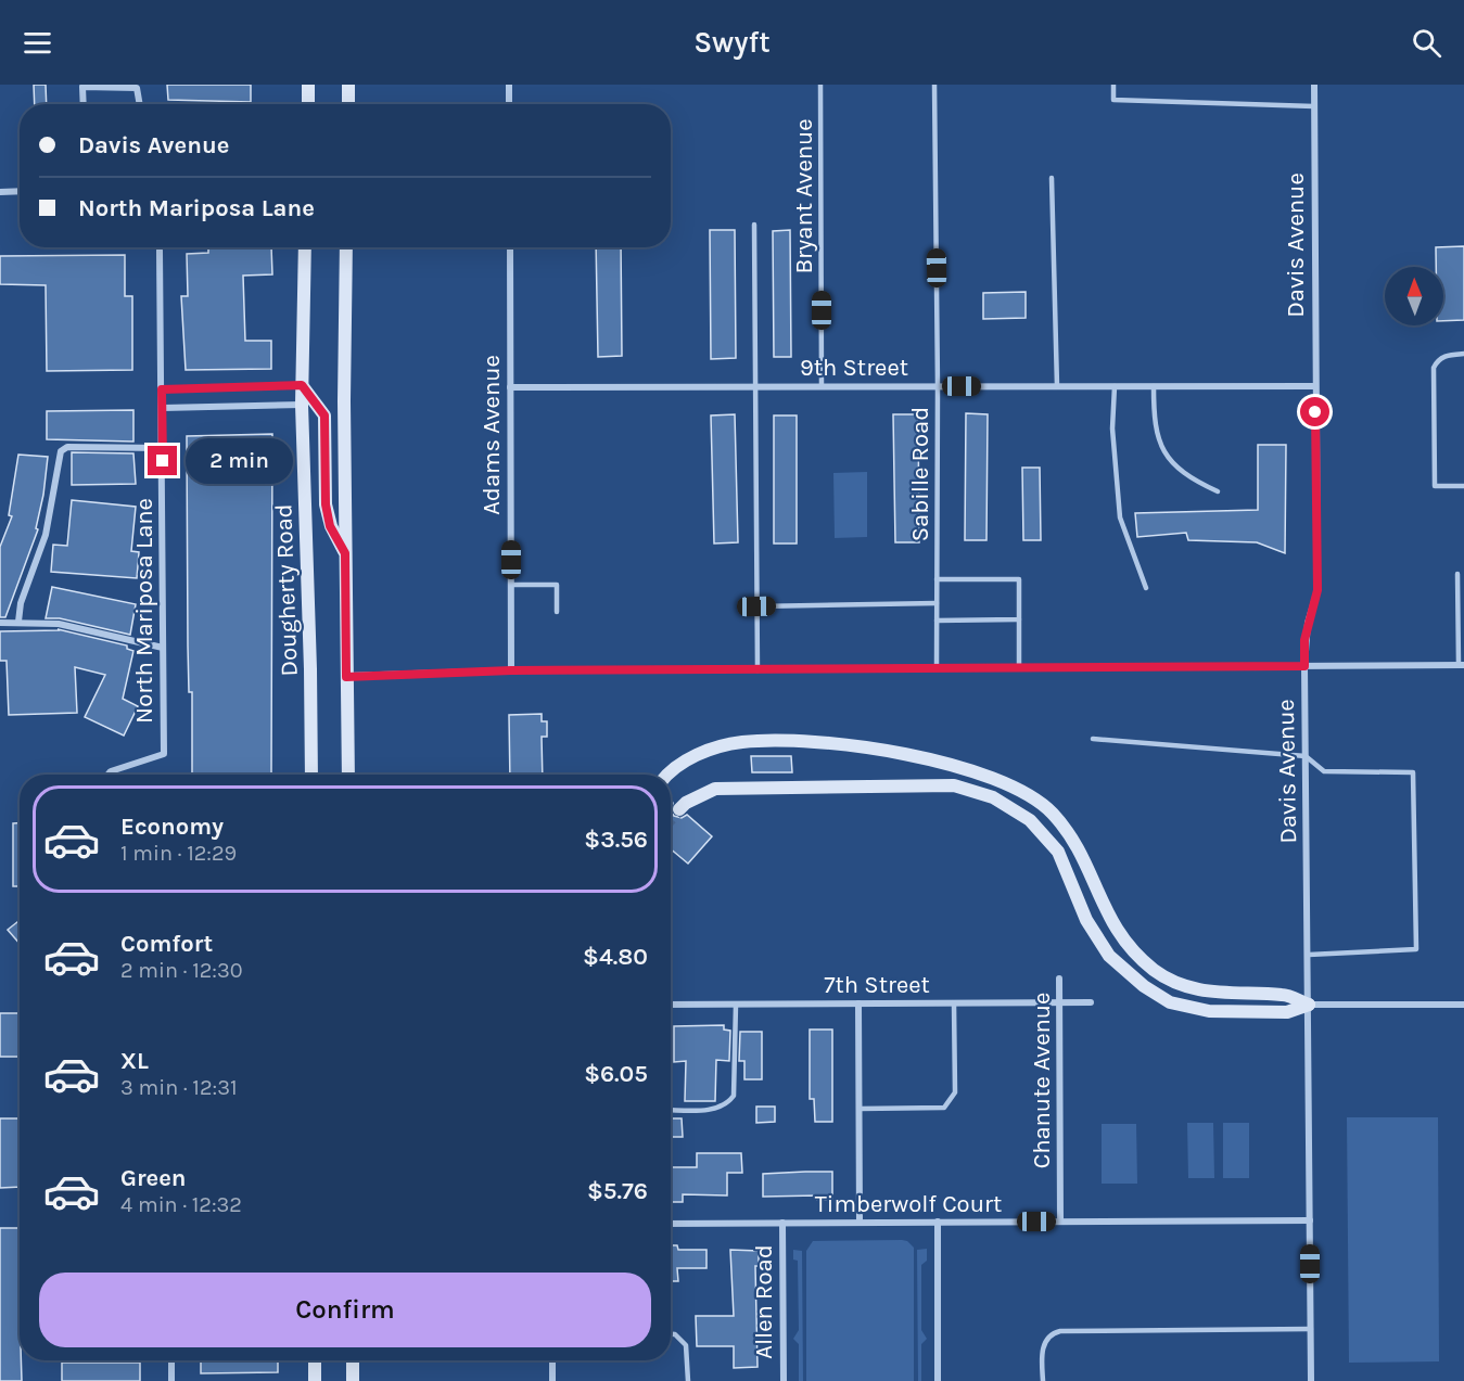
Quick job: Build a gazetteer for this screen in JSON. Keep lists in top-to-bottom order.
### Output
{
  "streets": {
    "street": [
      "Davis Avenue",
      "9th Street",
      "Adams Avenue",
      "Dougherty Road",
      "North Mariposa Lane",
      "7th Street",
      "Chanute Avenue",
      "Timberwolf Court",
      "Allen Road"
    ],
    "lane": ["Bryant Avenue", "Sabille Road"]
  },
  "crossings": [
    ["Bryant Avenue", "9th Street"],
    ["Davis Avenue", "9th Street"],
    ["Davis Avenue", "Timberwolf Court"],
    ["9th Street", "Adams Avenue"],
    ["9th Street", "Sabille Road"],
    ["7th Street", "Chanute Avenue"],
    ["Chanute Avenue", "Timberwolf Court"],
    ["Timberwolf Court", "Allen Road"]
  ],
  "north": "top",
  "page": {
    "header": "Swyft",
    "banner": ["Davis Avenue", "North Mariposa Lane"],
    "bubble": "2 min",
    "list": [
      {
        "name": "Economy",
        "note": "1 min · 12:29",
        "value": "$3.56"
      },
      {
        "name": "Comfort",
        "note": "2 min · 12:30",
        "value": "$4.80"
      },
      {
        "name": "XL",
        "note": "3 min · 12:31",
        "value": "$6.05"
      },
      {
        "name": "Green",
        "note": "4 min · 12:32",
        "value": "$5.76"
      }
    ],
    "buttons": "Confirm"
  }
}
